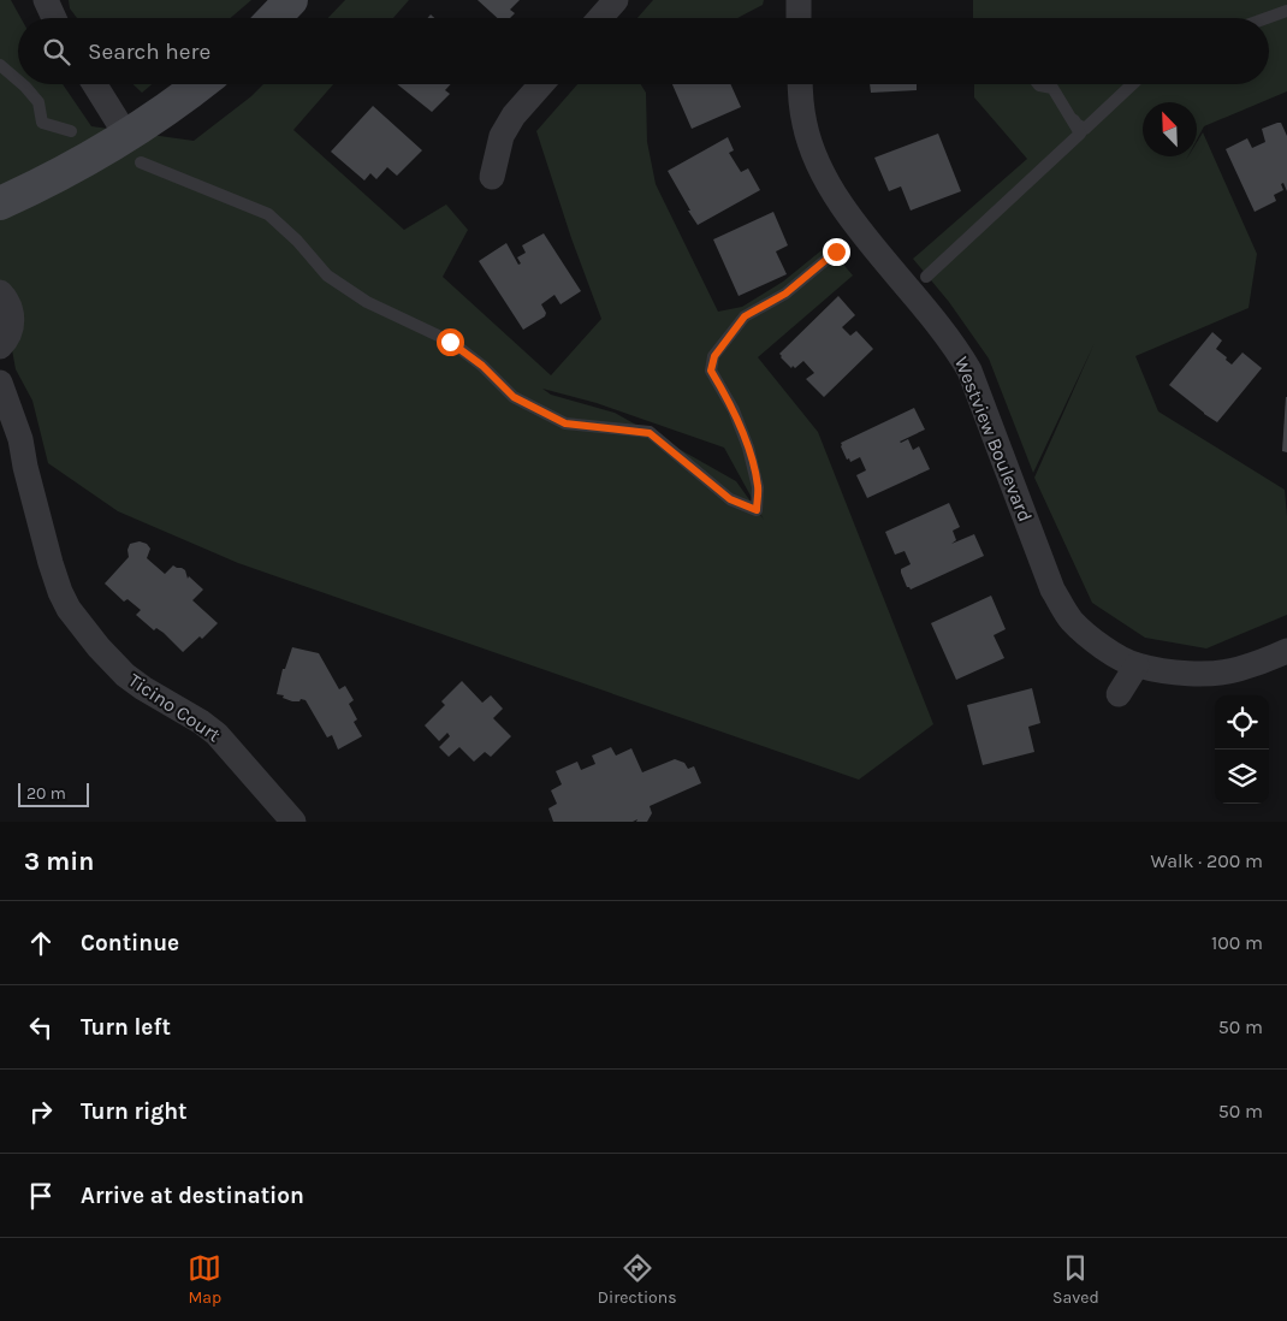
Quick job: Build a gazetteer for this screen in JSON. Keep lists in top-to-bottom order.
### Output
{
  "streets": {
    "street": ["Westview Boulevard", "Ticino Court"]
  },
  "scale_bar": "20 m",
  "north": "top left",
  "page": {
    "search": "Search here",
    "scale": "20 m",
    "heading": ["3 min", "Walk · 200 m"],
    "list": [
      ["Continue", "100 m"],
      ["Turn left", "50 m"],
      ["Turn right", "50 m"],
      "Arrive at destination"
    ],
    "nav": ["Map", "Directions", "Saved"]
  }
}
